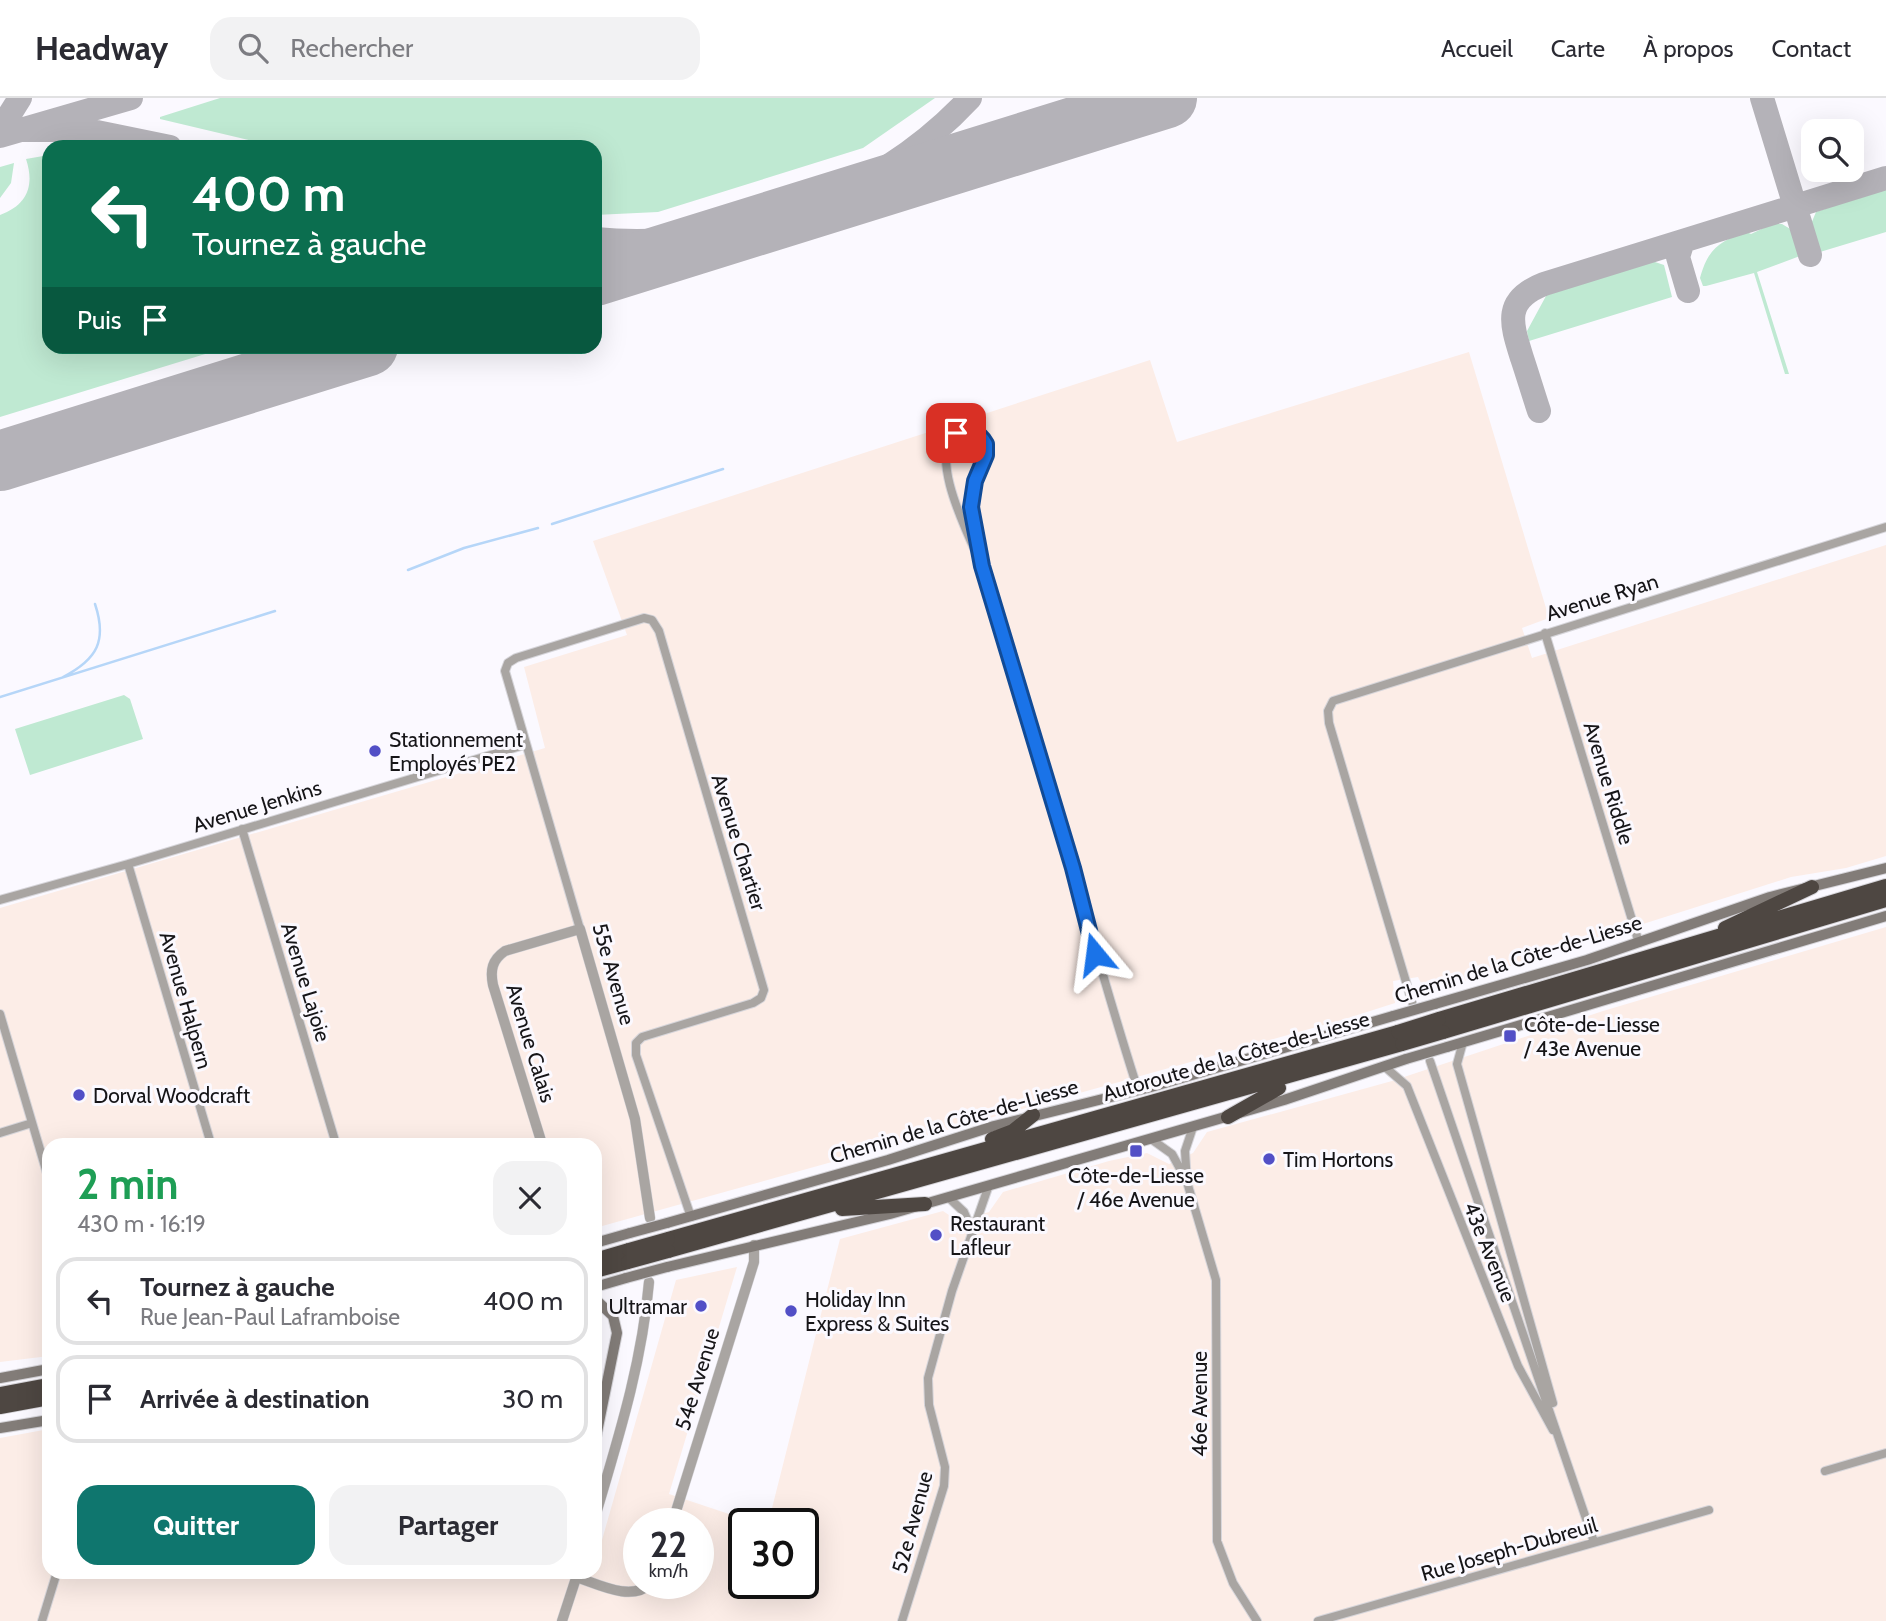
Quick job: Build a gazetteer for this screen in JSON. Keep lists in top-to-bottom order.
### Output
{
  "streets": {
    "highway": ["Autoroute de la Côte-de-Liesse"],
    "main road": ["Chemin de la Côte-de-Liesse"],
    "street": [
      "Avenue Ryan",
      "Avenue Riddle",
      "Avenue Jenkins",
      "Avenue Chartier",
      "55e Avenue",
      "Avenue Lajoie",
      "Avenue Halpern",
      "Avenue Calais",
      "43e Avenue",
      "54e Avenue",
      "46e Avenue",
      "52e Avenue",
      "Rue Joseph-Dubreuil"
    ]
  },
  "crossings": [
    ["Avenue Ryan", "Avenue Riddle"],
    ["Avenue Riddle", "Chemin de la Côte-de-Liesse"],
    ["Avenue Jenkins", "Avenue Chartier"],
    ["Avenue Jenkins", "55e Avenue"],
    ["Avenue Jenkins", "Avenue Lajoie"],
    ["Avenue Jenkins", "Avenue Halpern"],
    ["Avenue Chartier", "Chemin de la Côte-de-Liesse"],
    ["Avenue Chartier", "55e Avenue"],
    ["55e Avenue", "Avenue Calais"],
    ["43e Avenue", "Rue Joseph-Dubreuil"]
  ],
  "places": {
    "other": [
      "Stationnement Employés PE2",
      "Dorval Woodcraft",
      "Tim Hortons",
      "Restaurant Lafleur",
      "Ultramar",
      "Holiday Inn Express & Suites"
    ],
    "transit": ["Côte-de-Liesse / 43e Avenue", "Côte-de-Liesse / 46e Avenue"]
  },
  "page": {
    "header": "Headway",
    "search": "Rechercher",
    "nav": [
      "Accueil",
      "Carte",
      "À propos",
      "Contact"
    ],
    "turn": ["400 m", "Tournez à gauche"],
    "then": "Puis",
    "heading": ["2 min", "430 m · 16:19"],
    "list": [
      {
        "name": "Tournez à gauche",
        "note": "Rue Jean-Paul Laframboise",
        "value": "400 m"
      },
      {
        "name": "Arrivée à destination",
        "value": "30 m"
      }
    ],
    "buttons": ["Quitter", "Partager"],
    "speed": "22 km/h",
    "limit": "30"
  }
}
